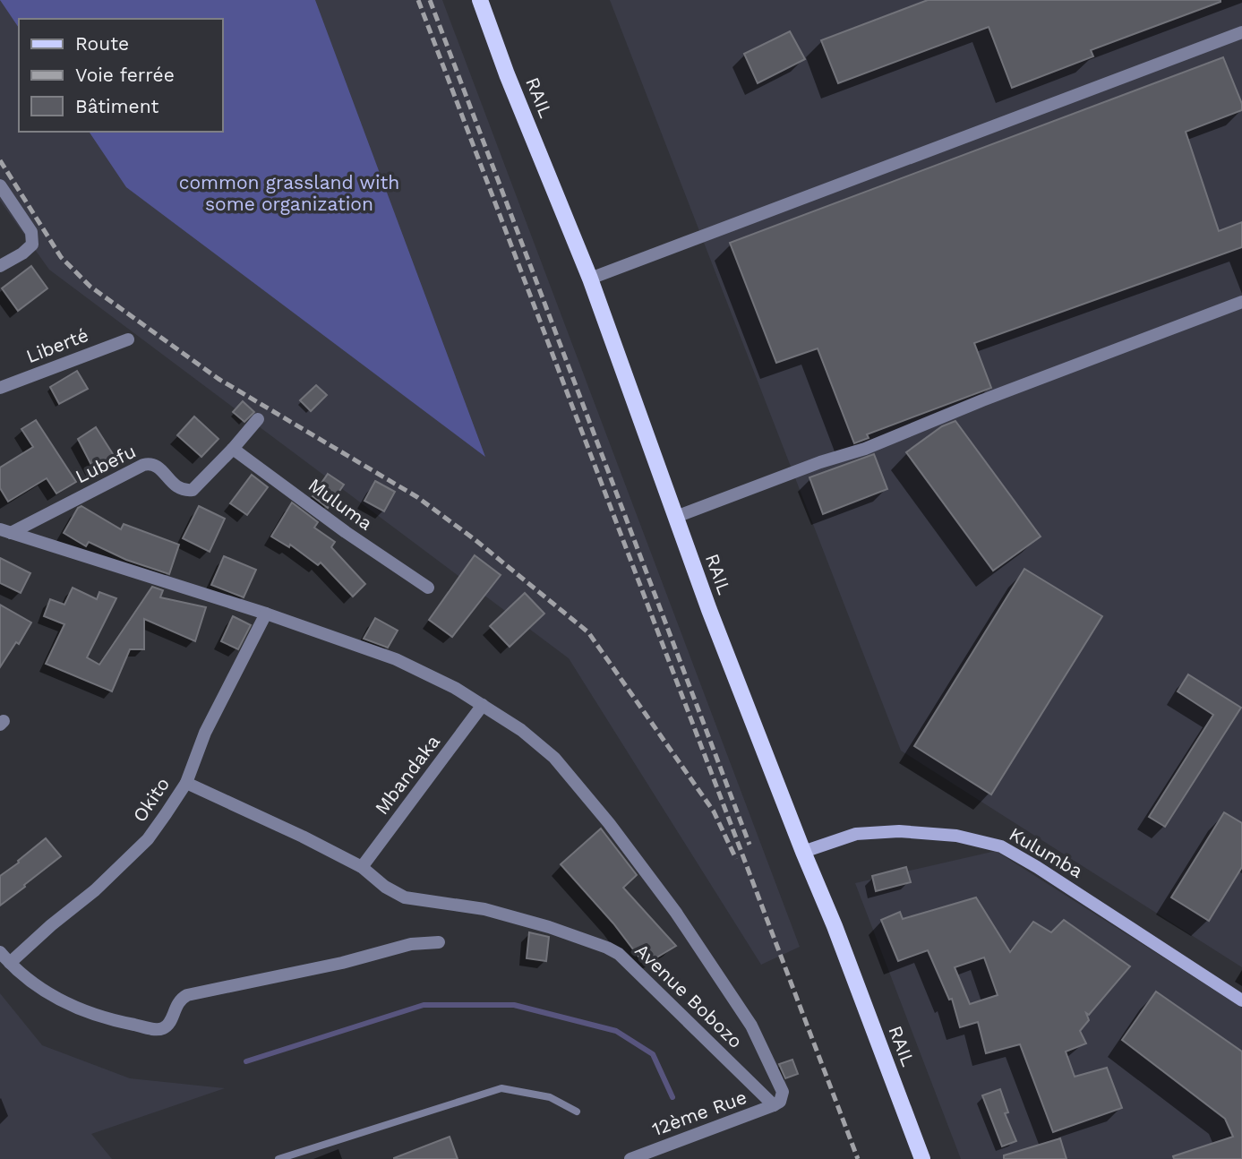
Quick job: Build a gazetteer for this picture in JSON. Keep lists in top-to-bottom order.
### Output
{
  "streets": {
    "main road": ["RAIL"],
    "street": [
      "Liberté",
      "Lubefu",
      "Muluma",
      "Mbandaka",
      "Okito",
      "Kulumba",
      "Avenue Bobozo",
      "12ème Rue"
    ]
  },
  "crossings": [
    ["RAIL", "Kulumba"],
    ["Lubefu", "Muluma"],
    ["Mbandaka", "Avenue Bobozo"],
    ["Okito", "Avenue Bobozo"],
    ["Avenue Bobozo", "12ème Rue"]
  ],
  "parks": ["common grassland with some organization"],
  "legend": ["Route", "Voie ferrée", "Bâtiment"]
}
